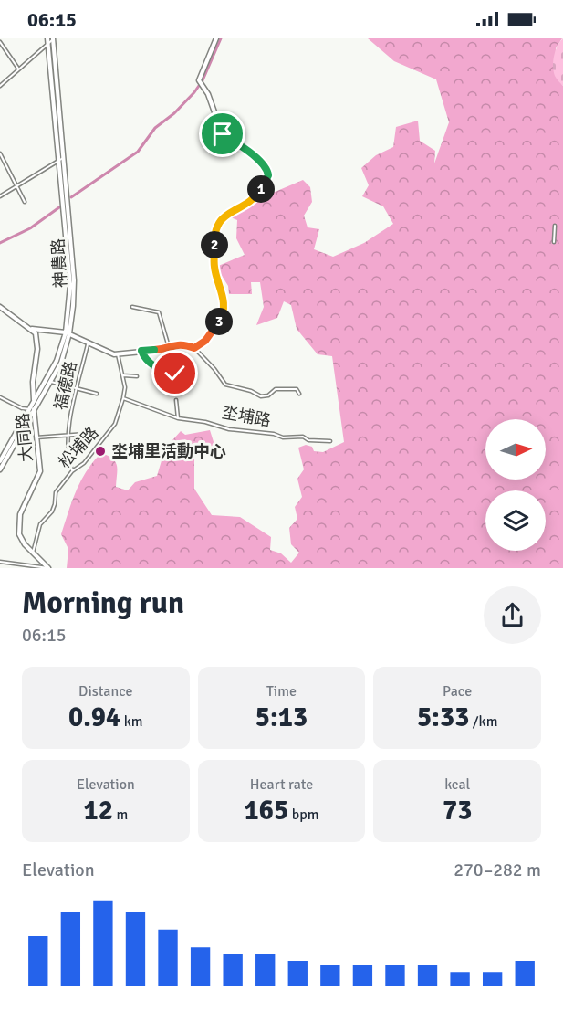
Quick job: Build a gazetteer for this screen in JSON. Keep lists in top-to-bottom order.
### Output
{
  "streets": {
    "street": [
      "神農路",
      "福德路",
      "坔埔路",
      "大同路",
      "松埔路"
    ]
  },
  "crossings": [
    ["神農路", "大同路"],
    ["福德路", "松埔路"],
    ["坔埔路", "松埔路"],
    ["大同路", "松埔路"]
  ],
  "places": ["坔埔里活動中心"],
  "north": "right",
  "page": {
    "status": "06:15",
    "pins": ["1", "2", "3"],
    "heading": ["Morning run", "06:15"],
    "stats": [
      ["Distance", "0.94 km"],
      ["Time", "5:13"],
      ["Pace", "5:33 /km"],
      ["Elevation", "12 m"],
      ["Heart rate", "165 bpm"],
      ["kcal", "73"]
    ],
    "chart": ["Elevation", "270–282 m"]
  }
}
